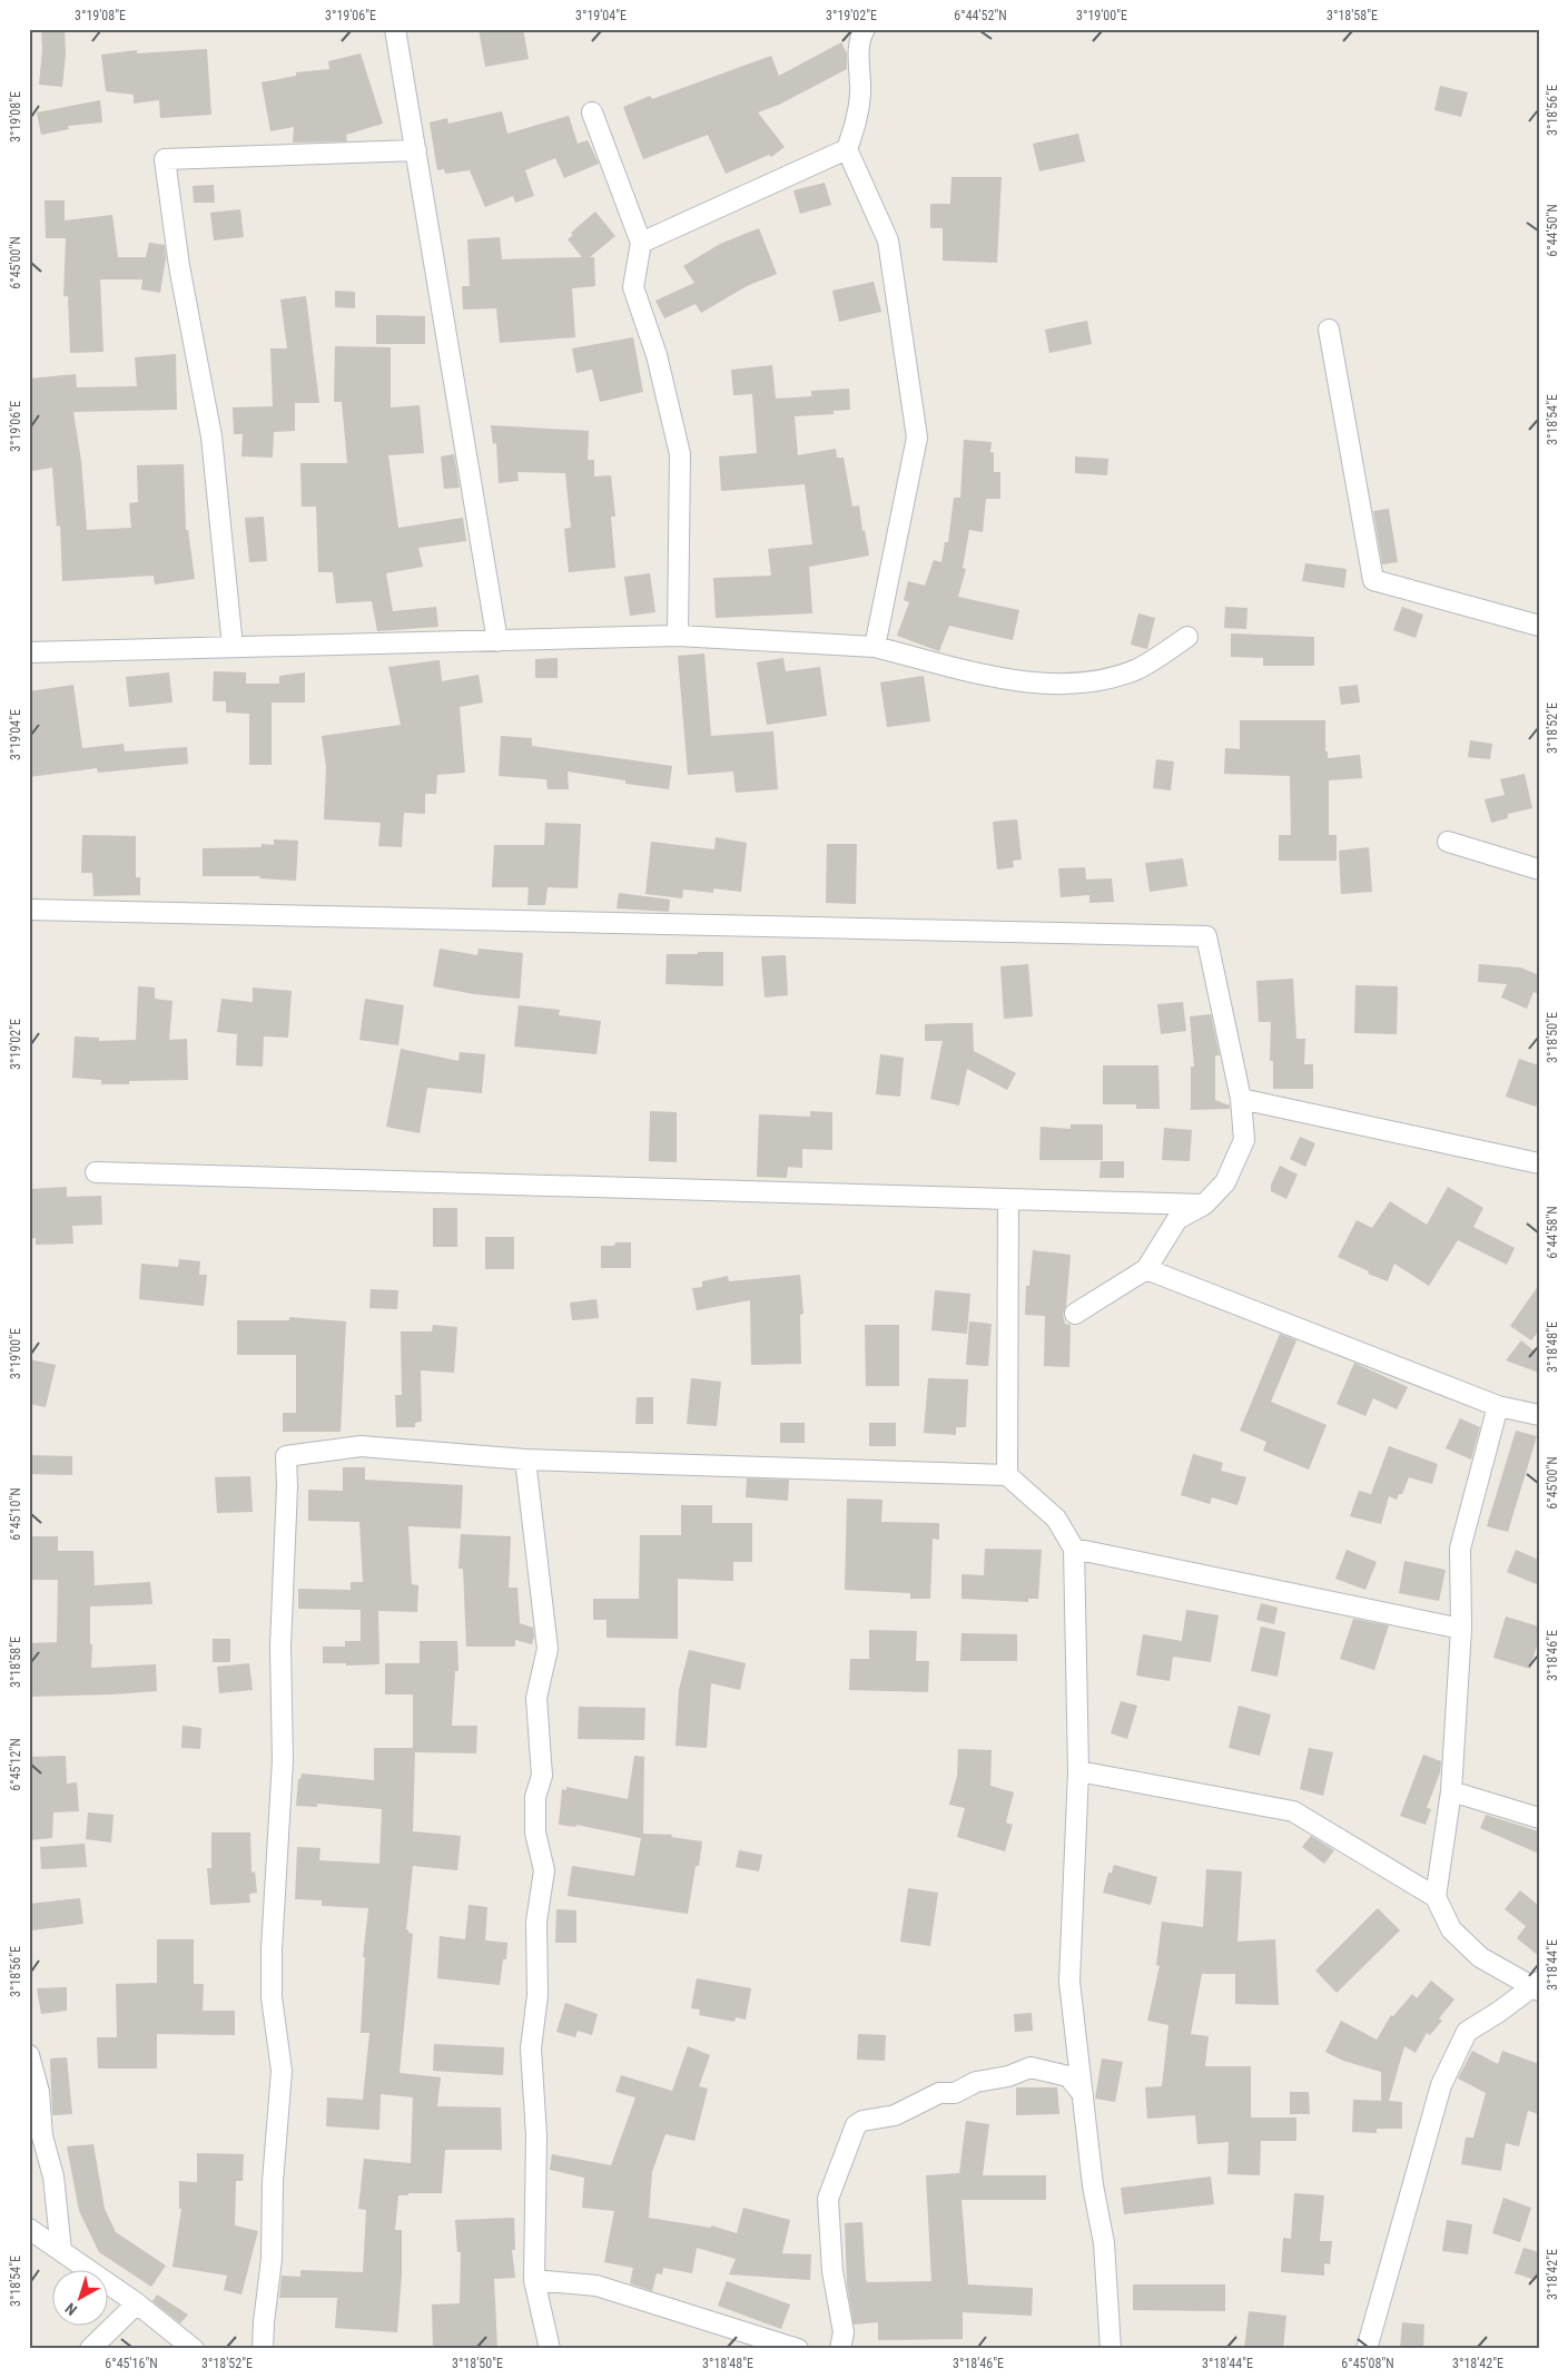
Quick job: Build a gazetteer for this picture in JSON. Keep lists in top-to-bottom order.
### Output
{
  "north": "bottom left",
  "coordinates": [
    "3°19'08\"E",
    "3°19'06\"E",
    "3°19'04\"E",
    "3°19'02\"E",
    "6°44'52\"N",
    "3°19'00\"E",
    "3°18'58\"E",
    "3°18'56\"E",
    "6°44'50\"N",
    "6°45'00\"N",
    "3°18'54\"E",
    "3°18'52\"E",
    "3°18'50\"E",
    "6°44'58\"N",
    "3°18'48\"E",
    "6°45'10\"N",
    "3°18'46\"E",
    "6°45'12\"N",
    "3°18'44\"E",
    "3°18'42\"E",
    "6°45'16\"N",
    "6°45'08\"N"
  ]
}
